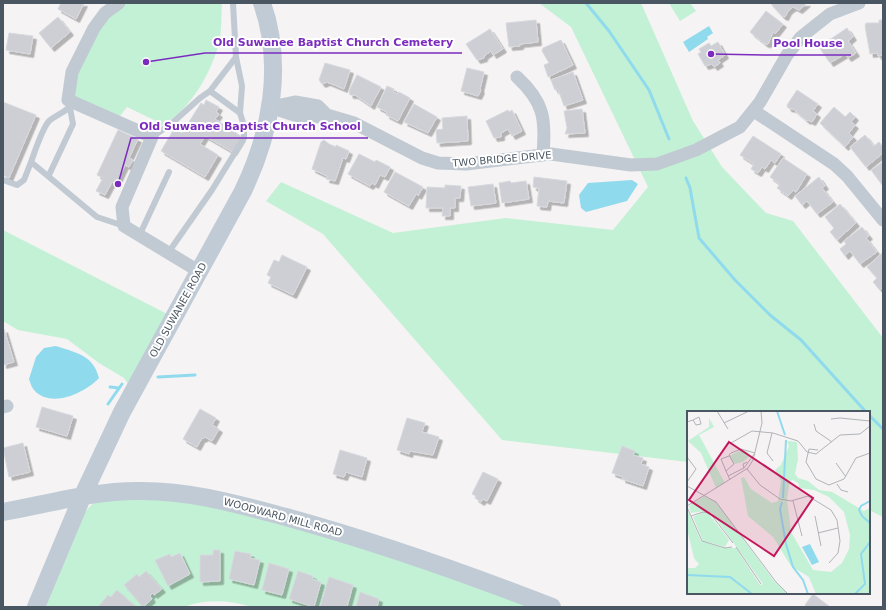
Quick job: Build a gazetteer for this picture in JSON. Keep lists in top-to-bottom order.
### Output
{
  "streets": {
    "street": ["TWO BRIDGE DRIVE", "OLD SUWANEE ROAD", "WOODWARD MILL ROAD"]
  },
  "crossings": [
    ["TWO BRIDGE DRIVE", "OLD SUWANEE ROAD"],
    ["OLD SUWANEE ROAD", "WOODWARD MILL ROAD"]
  ],
  "places": ["Pool House", "Old Suwanee Baptist Church Cemetery", "Old Suwanee Baptist Church School"]
}
